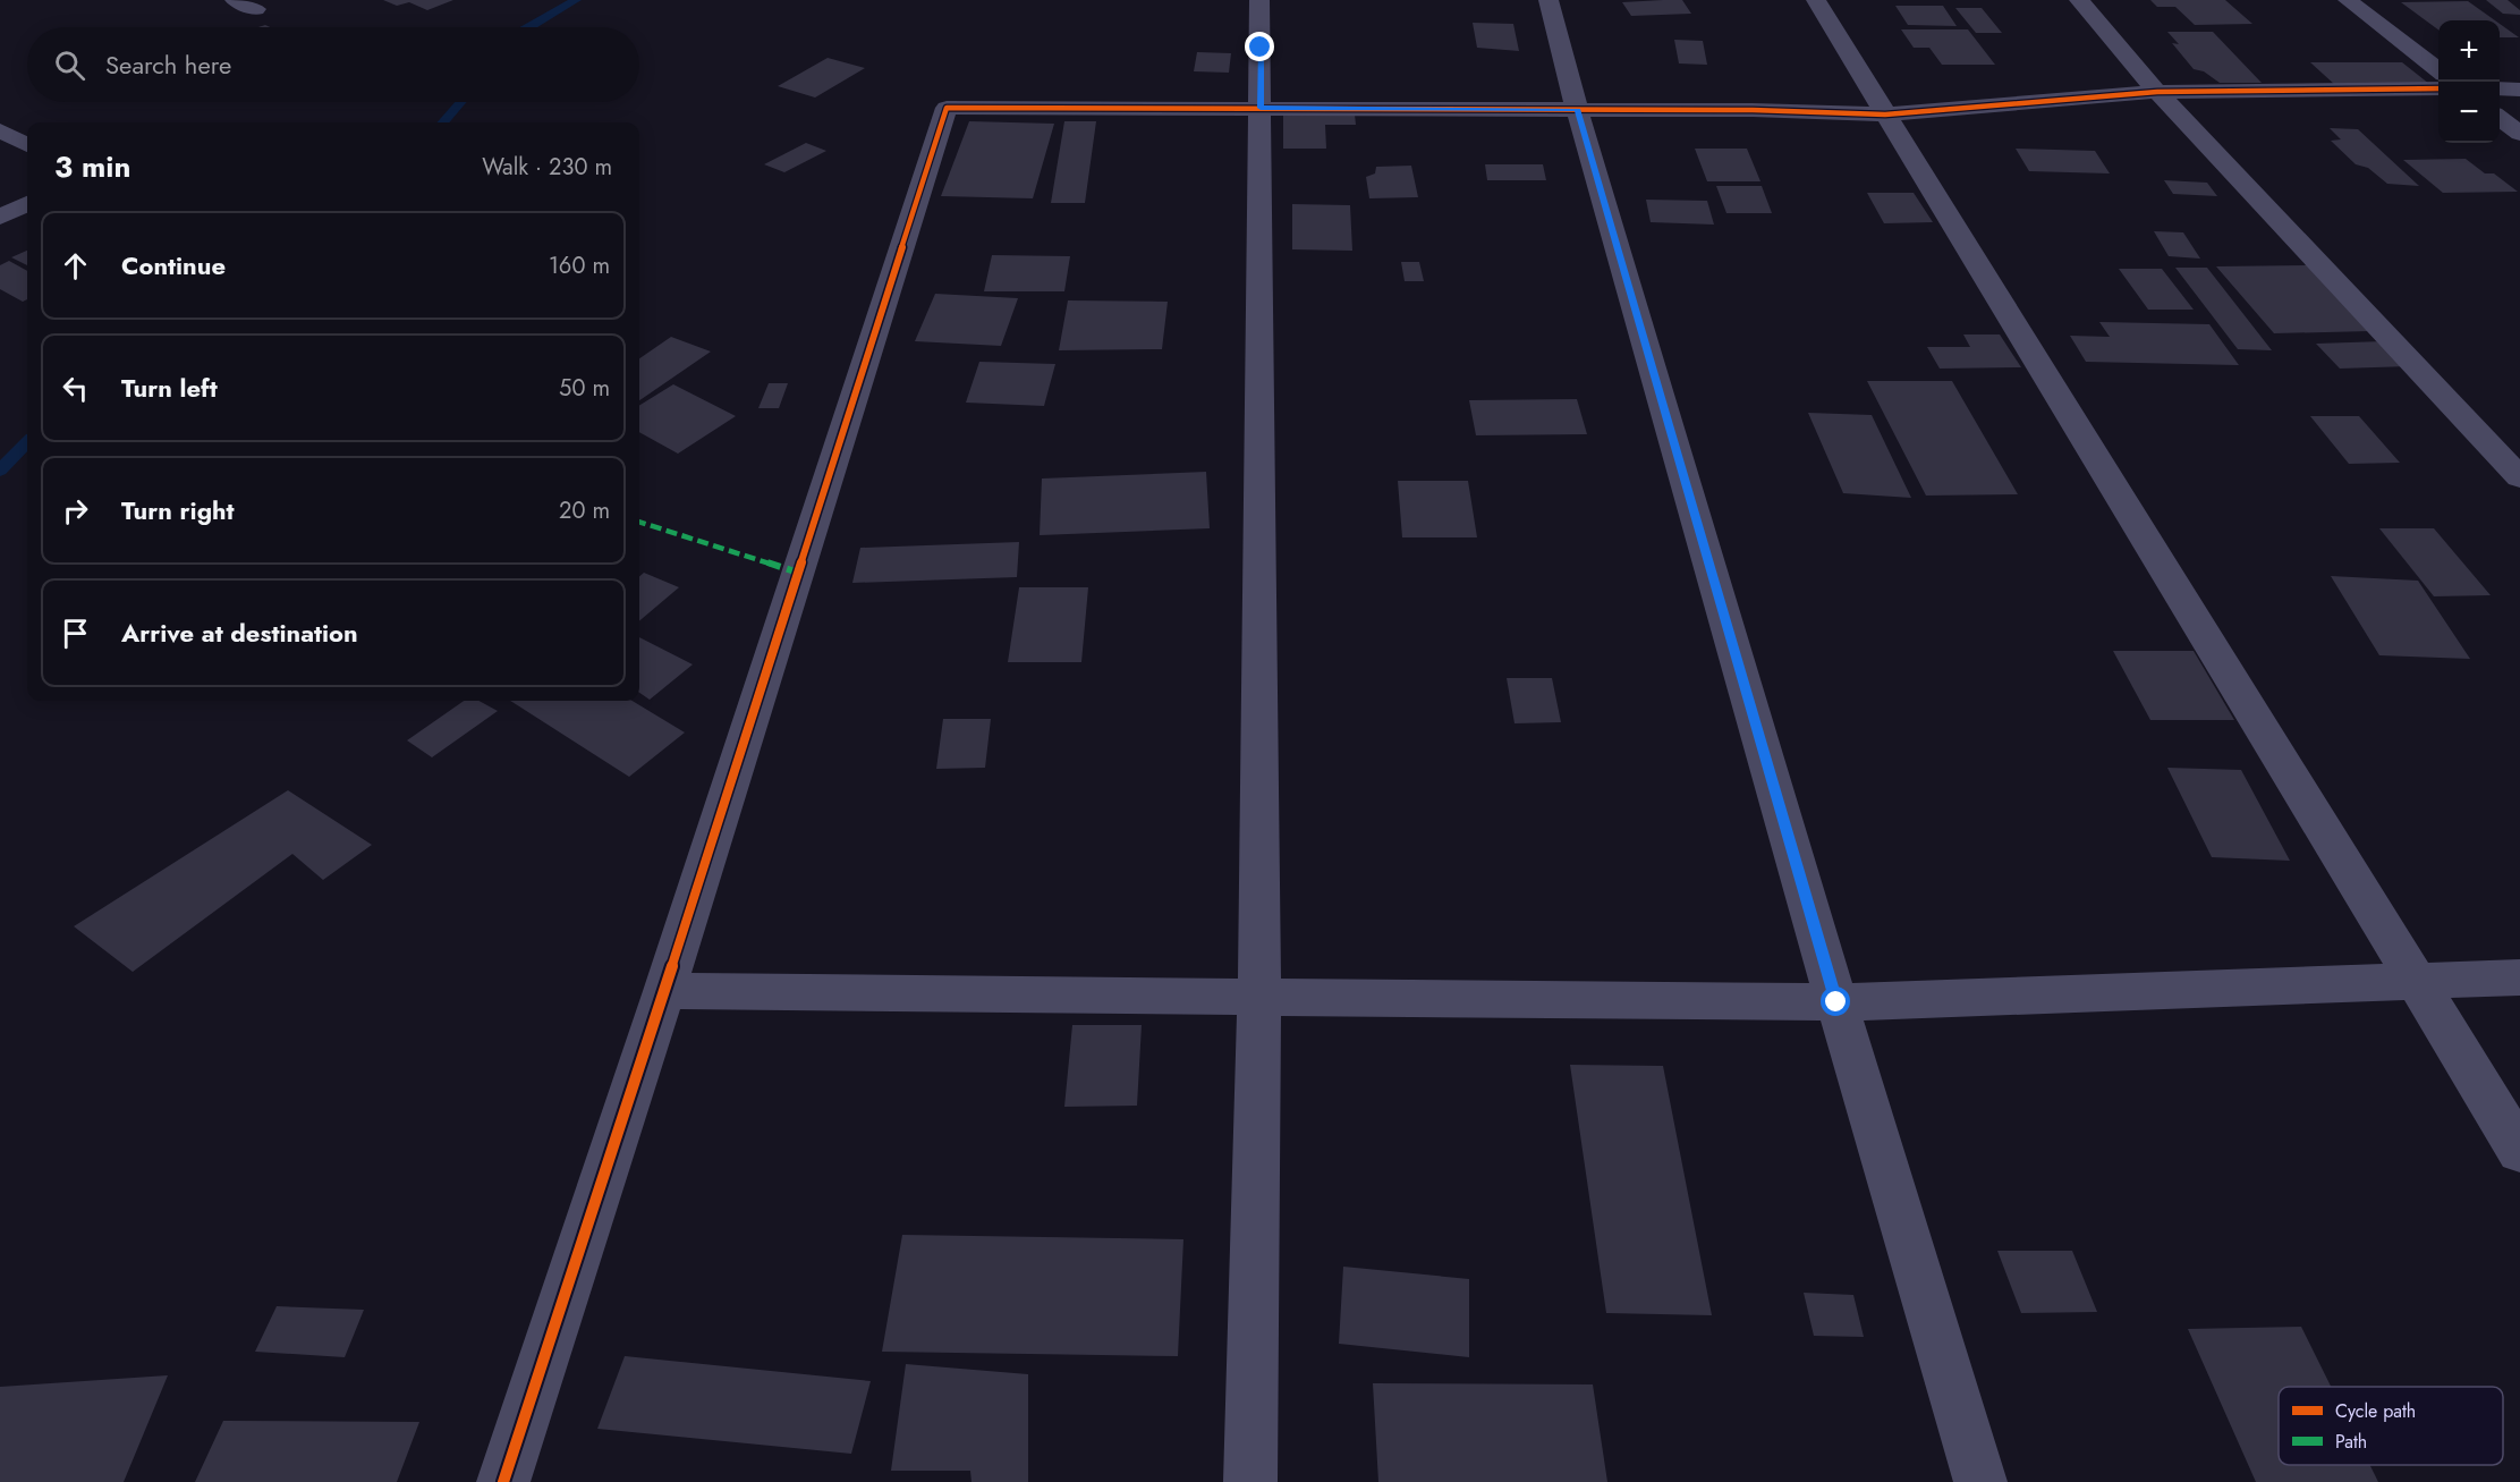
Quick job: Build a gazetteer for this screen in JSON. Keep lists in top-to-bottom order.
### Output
{
  "legend": ["Cycle path", "Path"],
  "page": {
    "map_buttons": ["+", "−"],
    "search": "Search here",
    "heading": ["3 min", "Walk · 230 m"],
    "list": [
      ["Continue", "160 m"],
      ["Turn left", "50 m"],
      ["Turn right", "20 m"],
      "Arrive at destination"
    ]
  }
}
